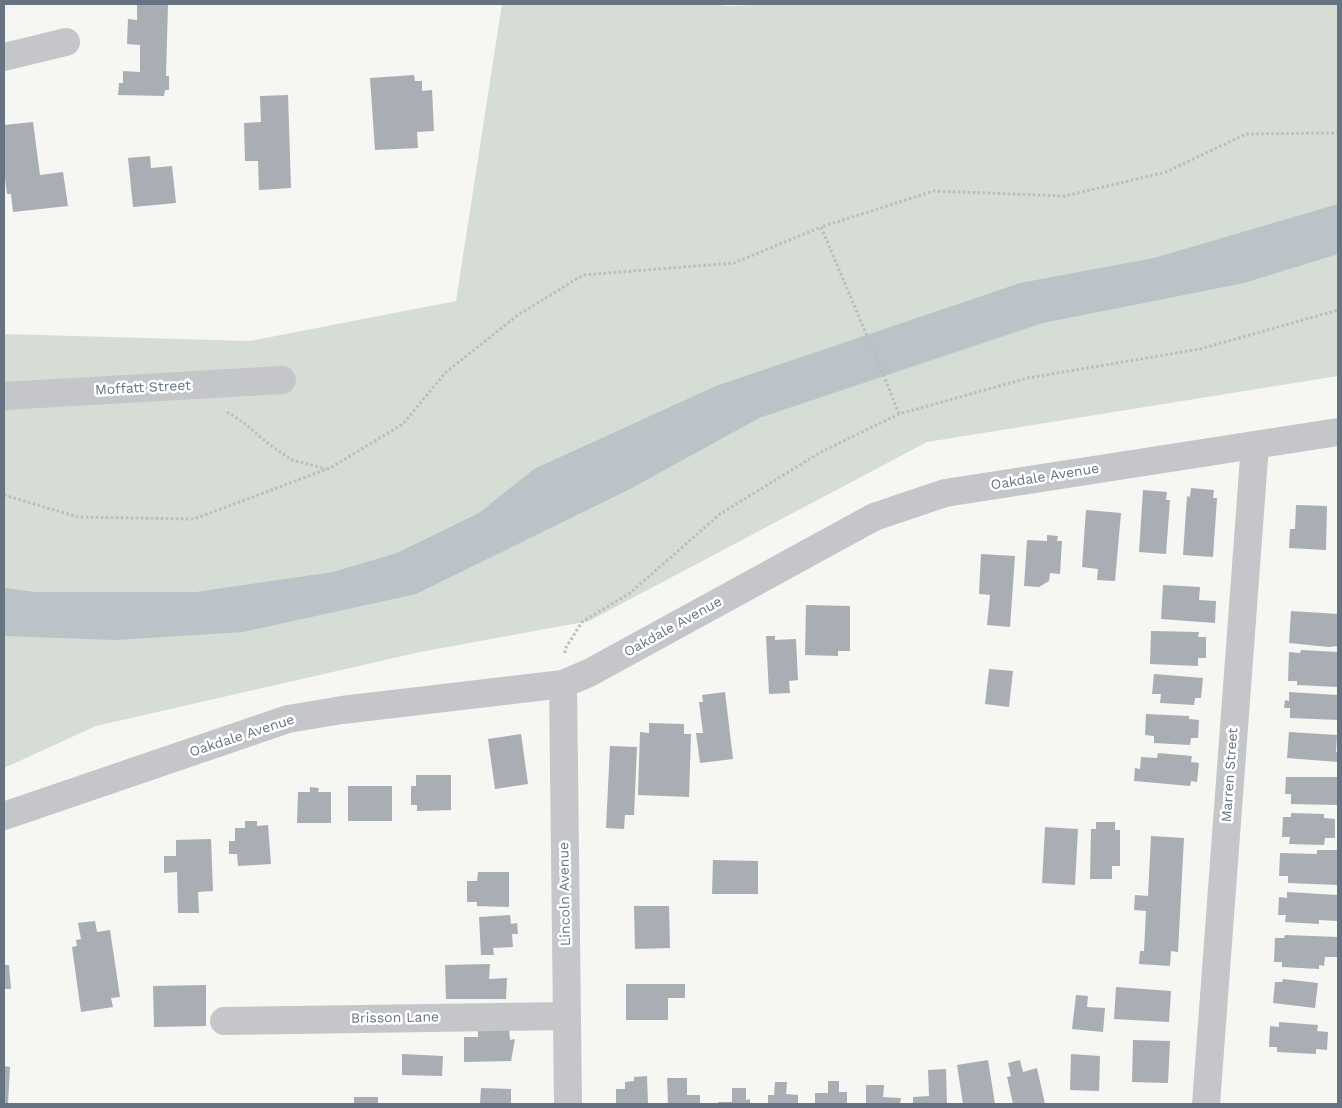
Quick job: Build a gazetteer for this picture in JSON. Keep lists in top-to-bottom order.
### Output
{
  "streets": {
    "street": [
      "Moffatt Street",
      "Oakdale Avenue",
      "Marren Street",
      "Lincoln Avenue",
      "Brisson Lane"
    ]
  },
  "crossings": [
    ["Oakdale Avenue", "Marren Street"],
    ["Oakdale Avenue", "Lincoln Avenue"],
    ["Lincoln Avenue", "Brisson Lane"]
  ]
}
